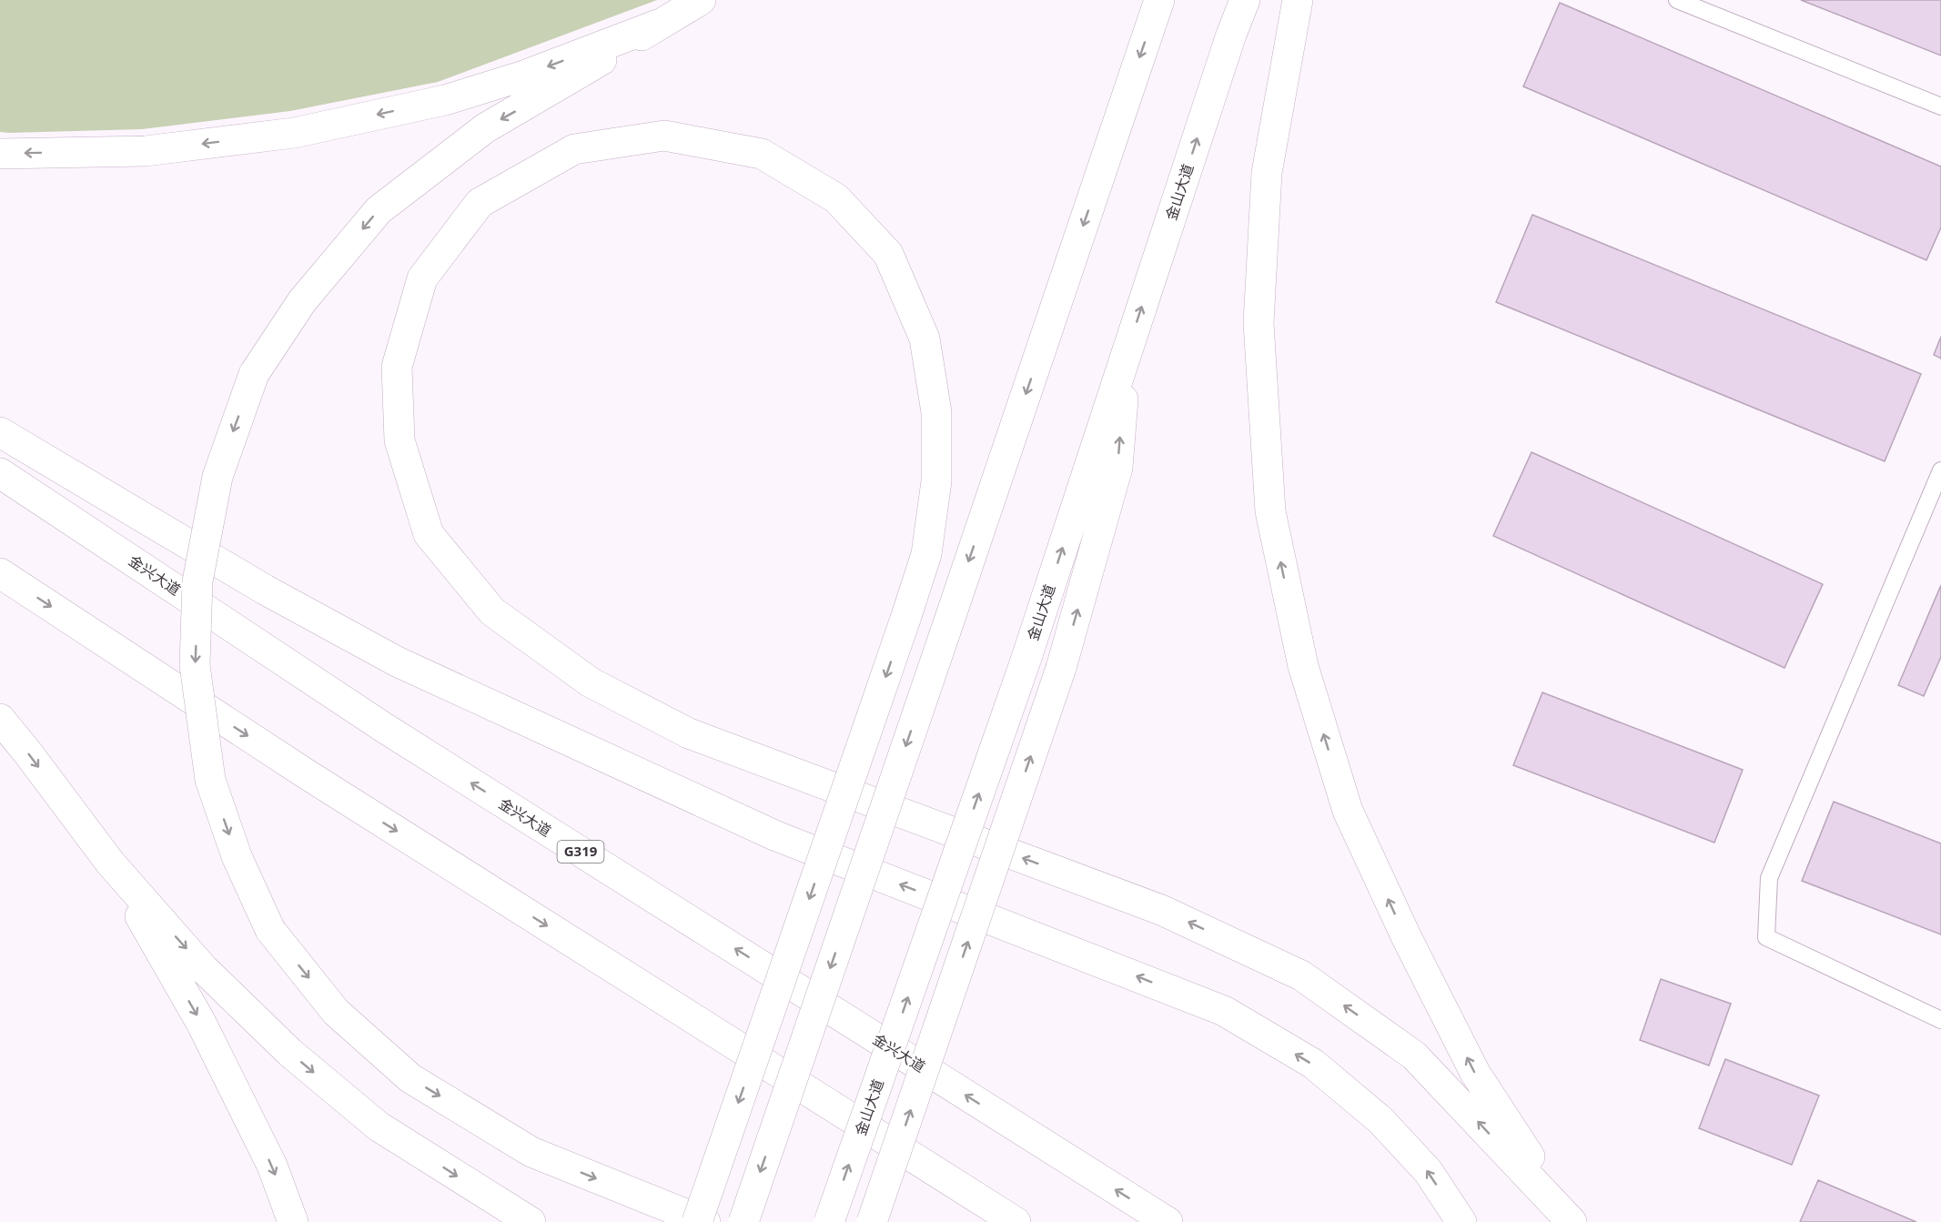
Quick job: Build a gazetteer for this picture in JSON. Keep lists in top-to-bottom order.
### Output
{
  "streets": {
    "highway": ["金山大道", "金兴大道", "G319"]
  }
}
